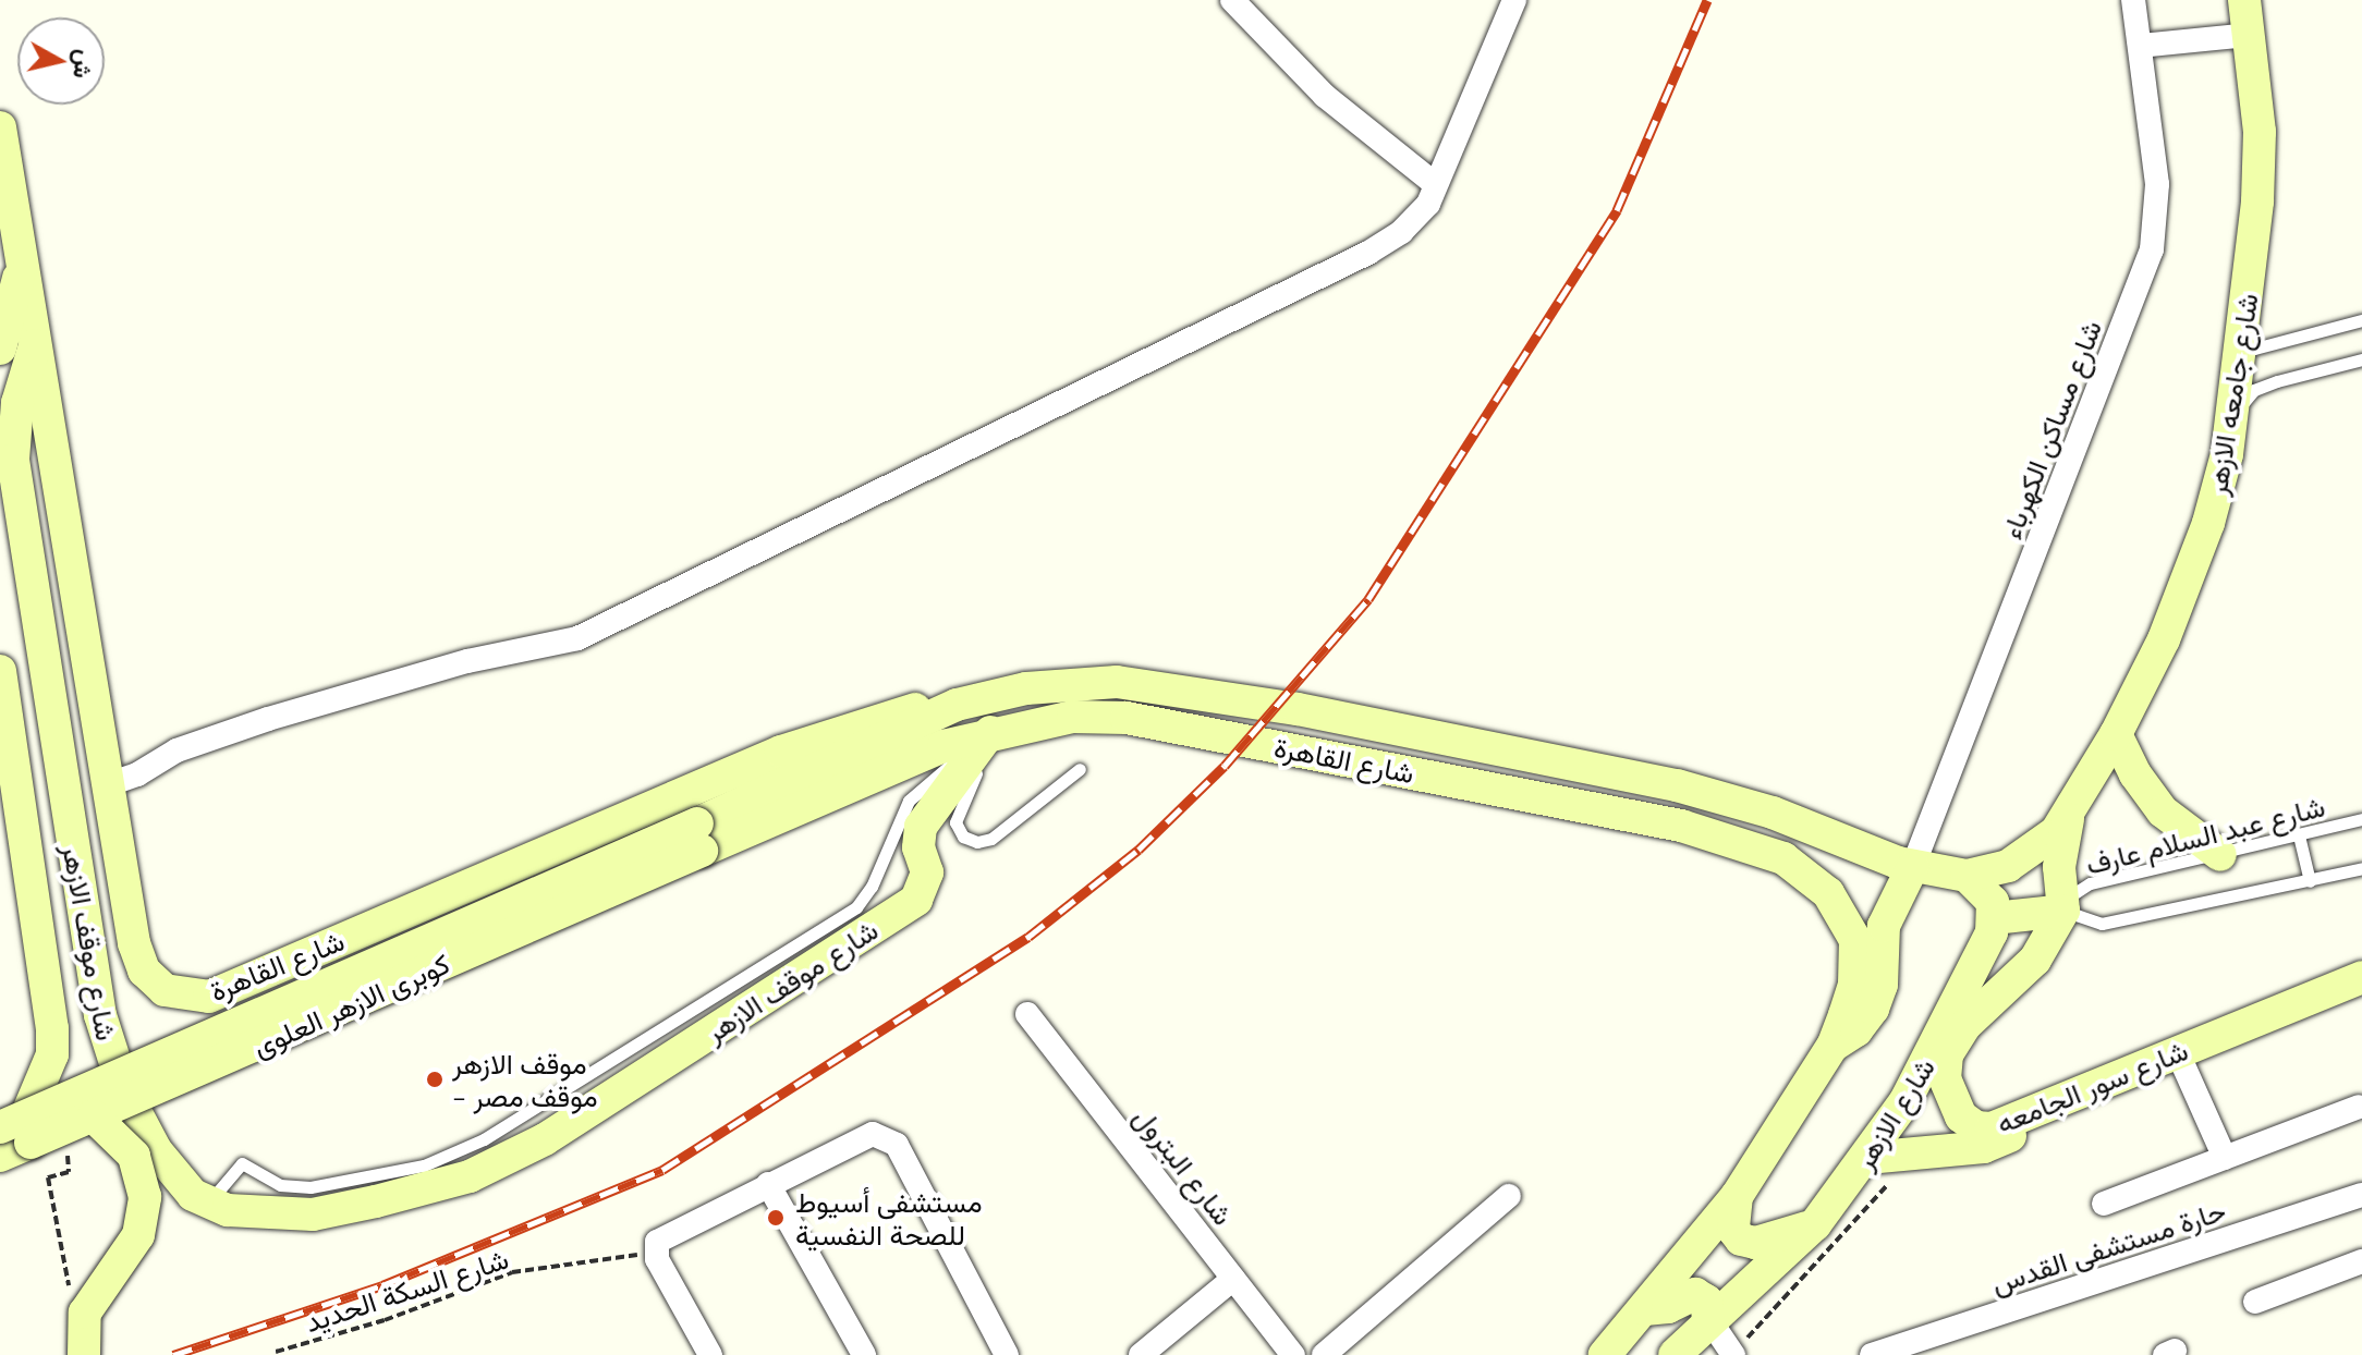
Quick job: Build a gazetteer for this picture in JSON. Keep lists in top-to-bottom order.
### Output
{
  "streets": {
    "main road": [
      "شارع جامعه الازهر",
      "شارع القاهرة",
      "شارع موقف الازهر",
      "كوبرى الازهر العلوى",
      "شارع سور الجامعه",
      "شارع الازهر"
    ],
    "street": ["شارع مساكن الكهرباء", "شارع البترول", "حارة مستشفى القدس"],
    "lane": ["شارع عبد السلام عارف"],
    "path": ["شارع السكة الحديد"]
  },
  "crossings": [
    ["شارع جامعه الازهر", "شارع عبد السلام عارف"],
    ["شارع جامعه الازهر", "شارع سور الجامعه"],
    ["شارع مساكن الكهرباء", "شارع القاهرة"],
    ["شارع القاهرة", "شارع موقف الازهر"],
    ["شارع القاهرة", "كوبرى الازهر العلوى"],
    ["شارع عبد السلام عارف", "شارع سور الجامعه"],
    ["شارع سور الجامعه", "شارع الازهر"]
  ],
  "places": ["موقف الازهر - موقف مصر", "مستشفى أسيوط للصحة النفسية"],
  "north": "right"
}
